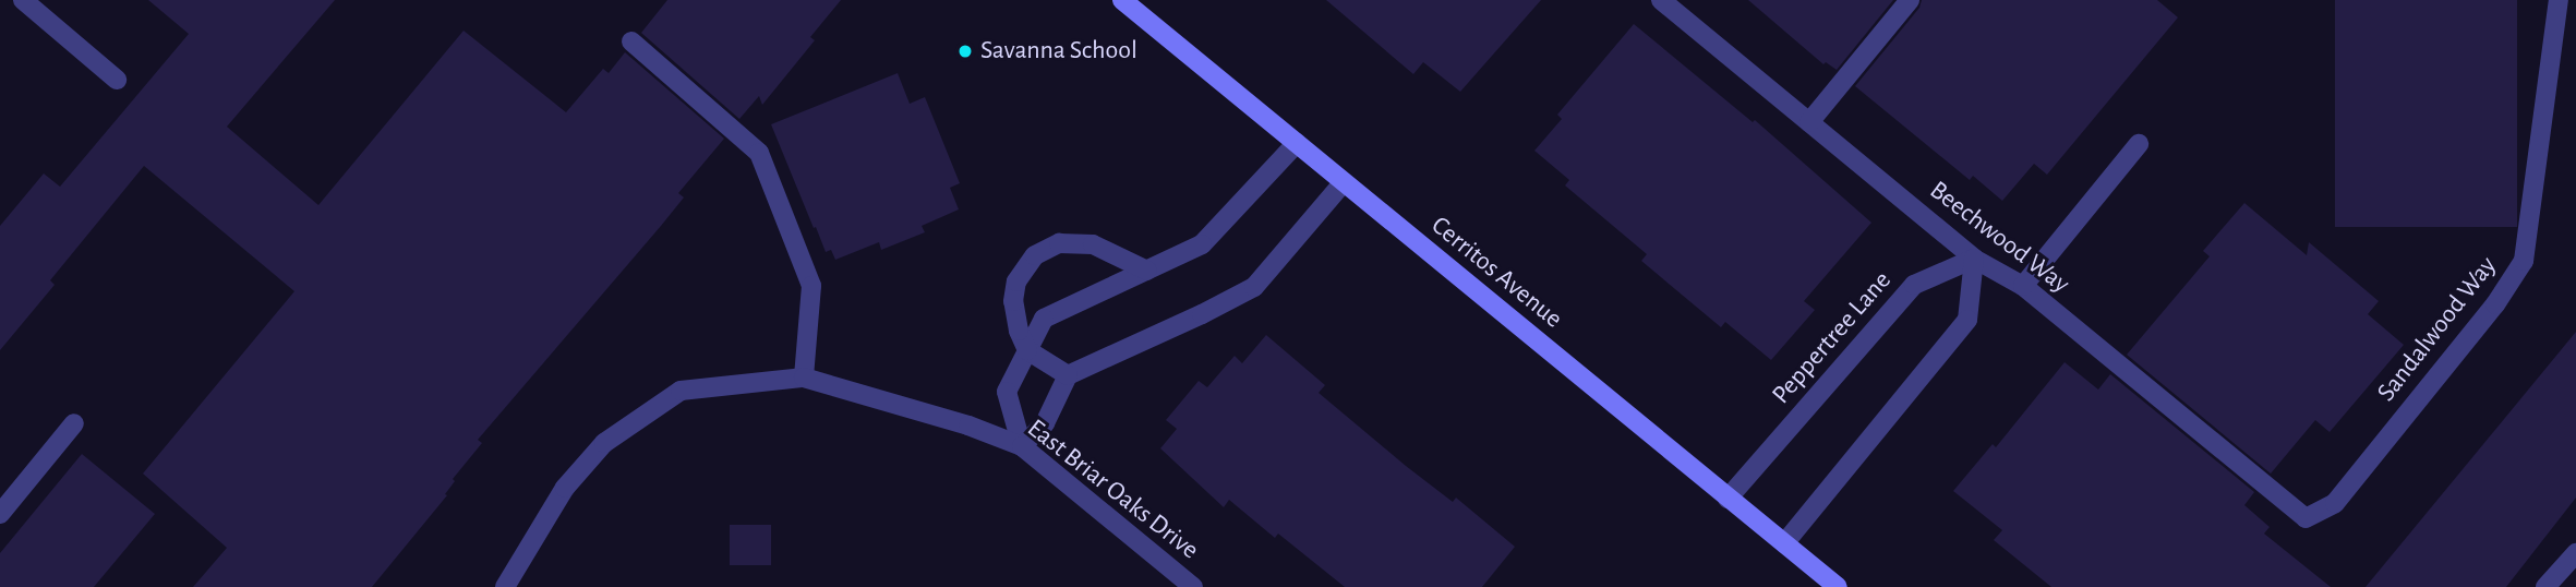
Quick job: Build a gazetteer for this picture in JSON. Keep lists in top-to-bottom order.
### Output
{
  "streets": {
    "main road": ["Cerritos Avenue"],
    "street": [
      "Beechwood Way",
      "Sandalwood Way",
      "Peppertree Lane",
      "East Briar Oaks Drive"
    ]
  },
  "crossings": [
    ["Beechwood Way", "Sandalwood Way"],
    ["Beechwood Way", "Peppertree Lane"],
    ["Cerritos Avenue", "Peppertree Lane"]
  ],
  "places": ["Savanna School"]
}
